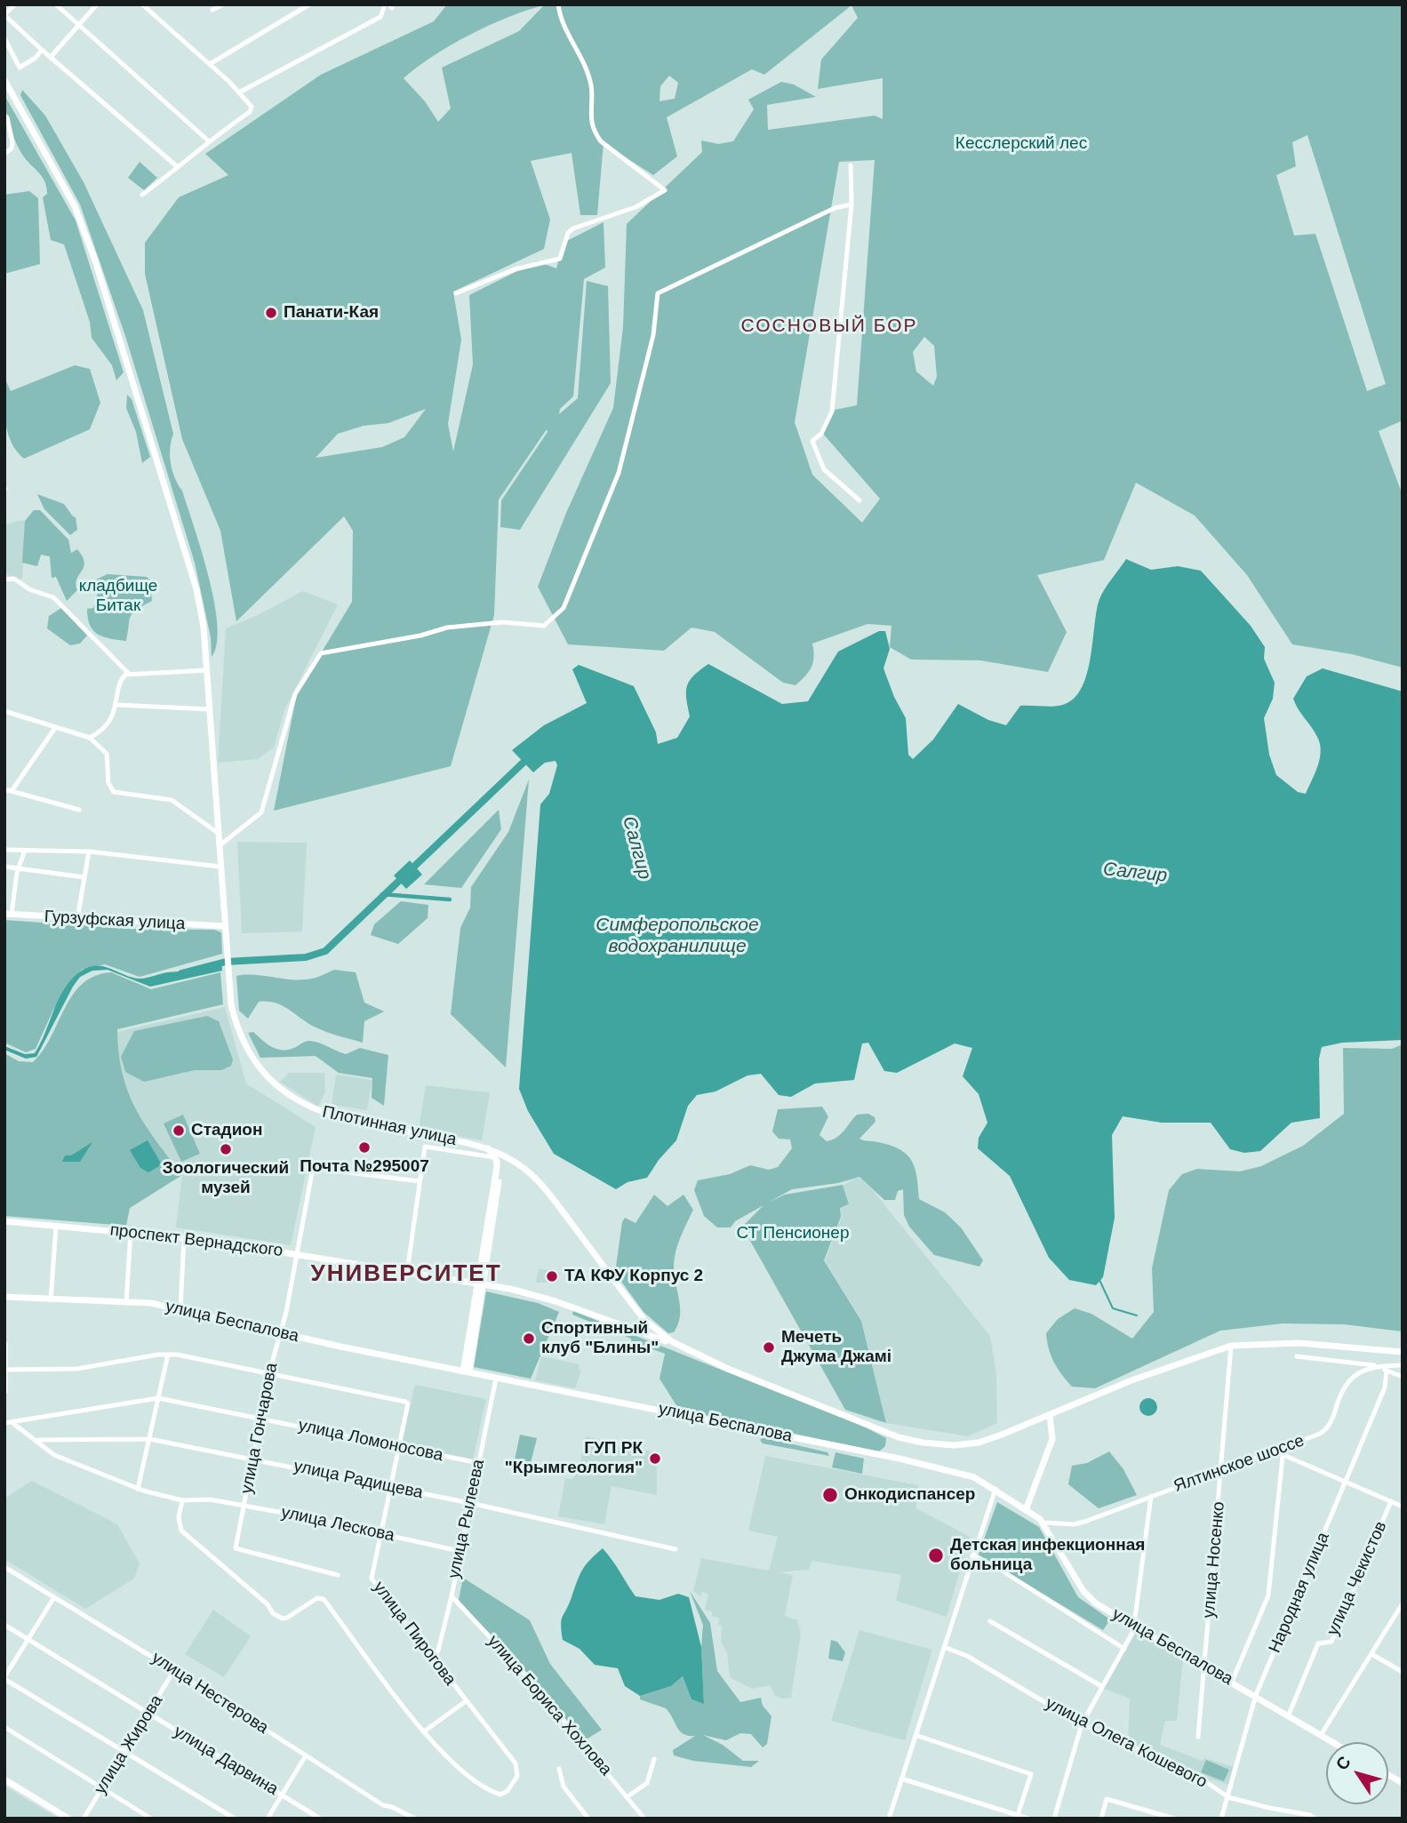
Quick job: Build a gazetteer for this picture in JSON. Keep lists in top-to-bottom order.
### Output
{
  "streets": {
    "main road": [
      "Гурзуфская улица",
      "Плотинная улица",
      "проспект Вернадского",
      "улица Беспалова"
    ],
    "street": [
      "улица Гончарова",
      "улица Ломоносова",
      "Ялтинское шоссе",
      "улица Радищева",
      "улица Рылеева",
      "улица Лескова",
      "улица Носенко",
      "улица Чекистов",
      "Народная улица",
      "улица Пирогова",
      "улица Нестерова",
      "улица Бориса Хохлова",
      "улица Олега Кошевого",
      "улица Жирова",
      "улица Дарвина"
    ]
  },
  "crossings": [
    ["Гурзуфская улица", "Плотинная улица"],
    ["Плотинная улица", "улица Гончарова"],
    ["проспект Вернадского", "улица Гончарова"],
    ["улица Беспалова", "улица Гончарова"],
    ["улица Беспалова", "Ялтинское шоссе"],
    ["улица Беспалова", "улица Рылеева"],
    ["улица Беспалова", "улица Носенко"],
    ["улица Беспалова", "улица Чекистов"],
    ["улица Беспалова", "Народная улица"],
    ["улица Гончарова", "улица Ломоносова"],
    ["улица Гончарова", "улица Радищева"],
    ["улица Гончарова", "улица Лескова"],
    ["улица Гончарова", "улица Пирогова"],
    ["улица Ломоносова", "улица Рылеева"],
    ["улица Ломоносова", "улица Лескова"],
    ["улица Ломоносова", "улица Пирогова"],
    ["Ялтинское шоссе", "улица Носенко"],
    ["улица Радищева", "улица Рылеева"],
    ["улица Радищева", "улица Лескова"],
    ["улица Радищева", "улица Пирогова"],
    ["улица Рылеева", "улица Лескова"],
    ["улица Рылеева", "улица Пирогова"],
    ["улица Рылеева", "улица Бориса Хохлова"],
    ["улица Лескова", "улица Пирогова"],
    ["Народная улица", "улица Олега Кошевого"],
    ["улица Нестерова", "улица Жирова"],
    ["улица Жирова", "улица Дарвина"]
  ],
  "districts": ["СОСНОВЫЙ БОР", "УНИВЕРСИТЕТ"],
  "water": ["Салгир", "Симферопольское водохранилище"],
  "parks": ["Кесслерский лес", "кладбище Битак", "СТ Пенсионер"],
  "places": [
    "Панати-Кая",
    "Стадион",
    "Почта №295007",
    "Зоологический музей",
    "ТА КФУ Корпус 2",
    "Спортивный клуб \"Блины\"",
    "Мечеть Джума Джамі",
    "ГУП РК \"Крымгеология\"",
    "Онкодиспансер",
    "Детская инфекционная больница"
  ],
  "north": "top left"
}
